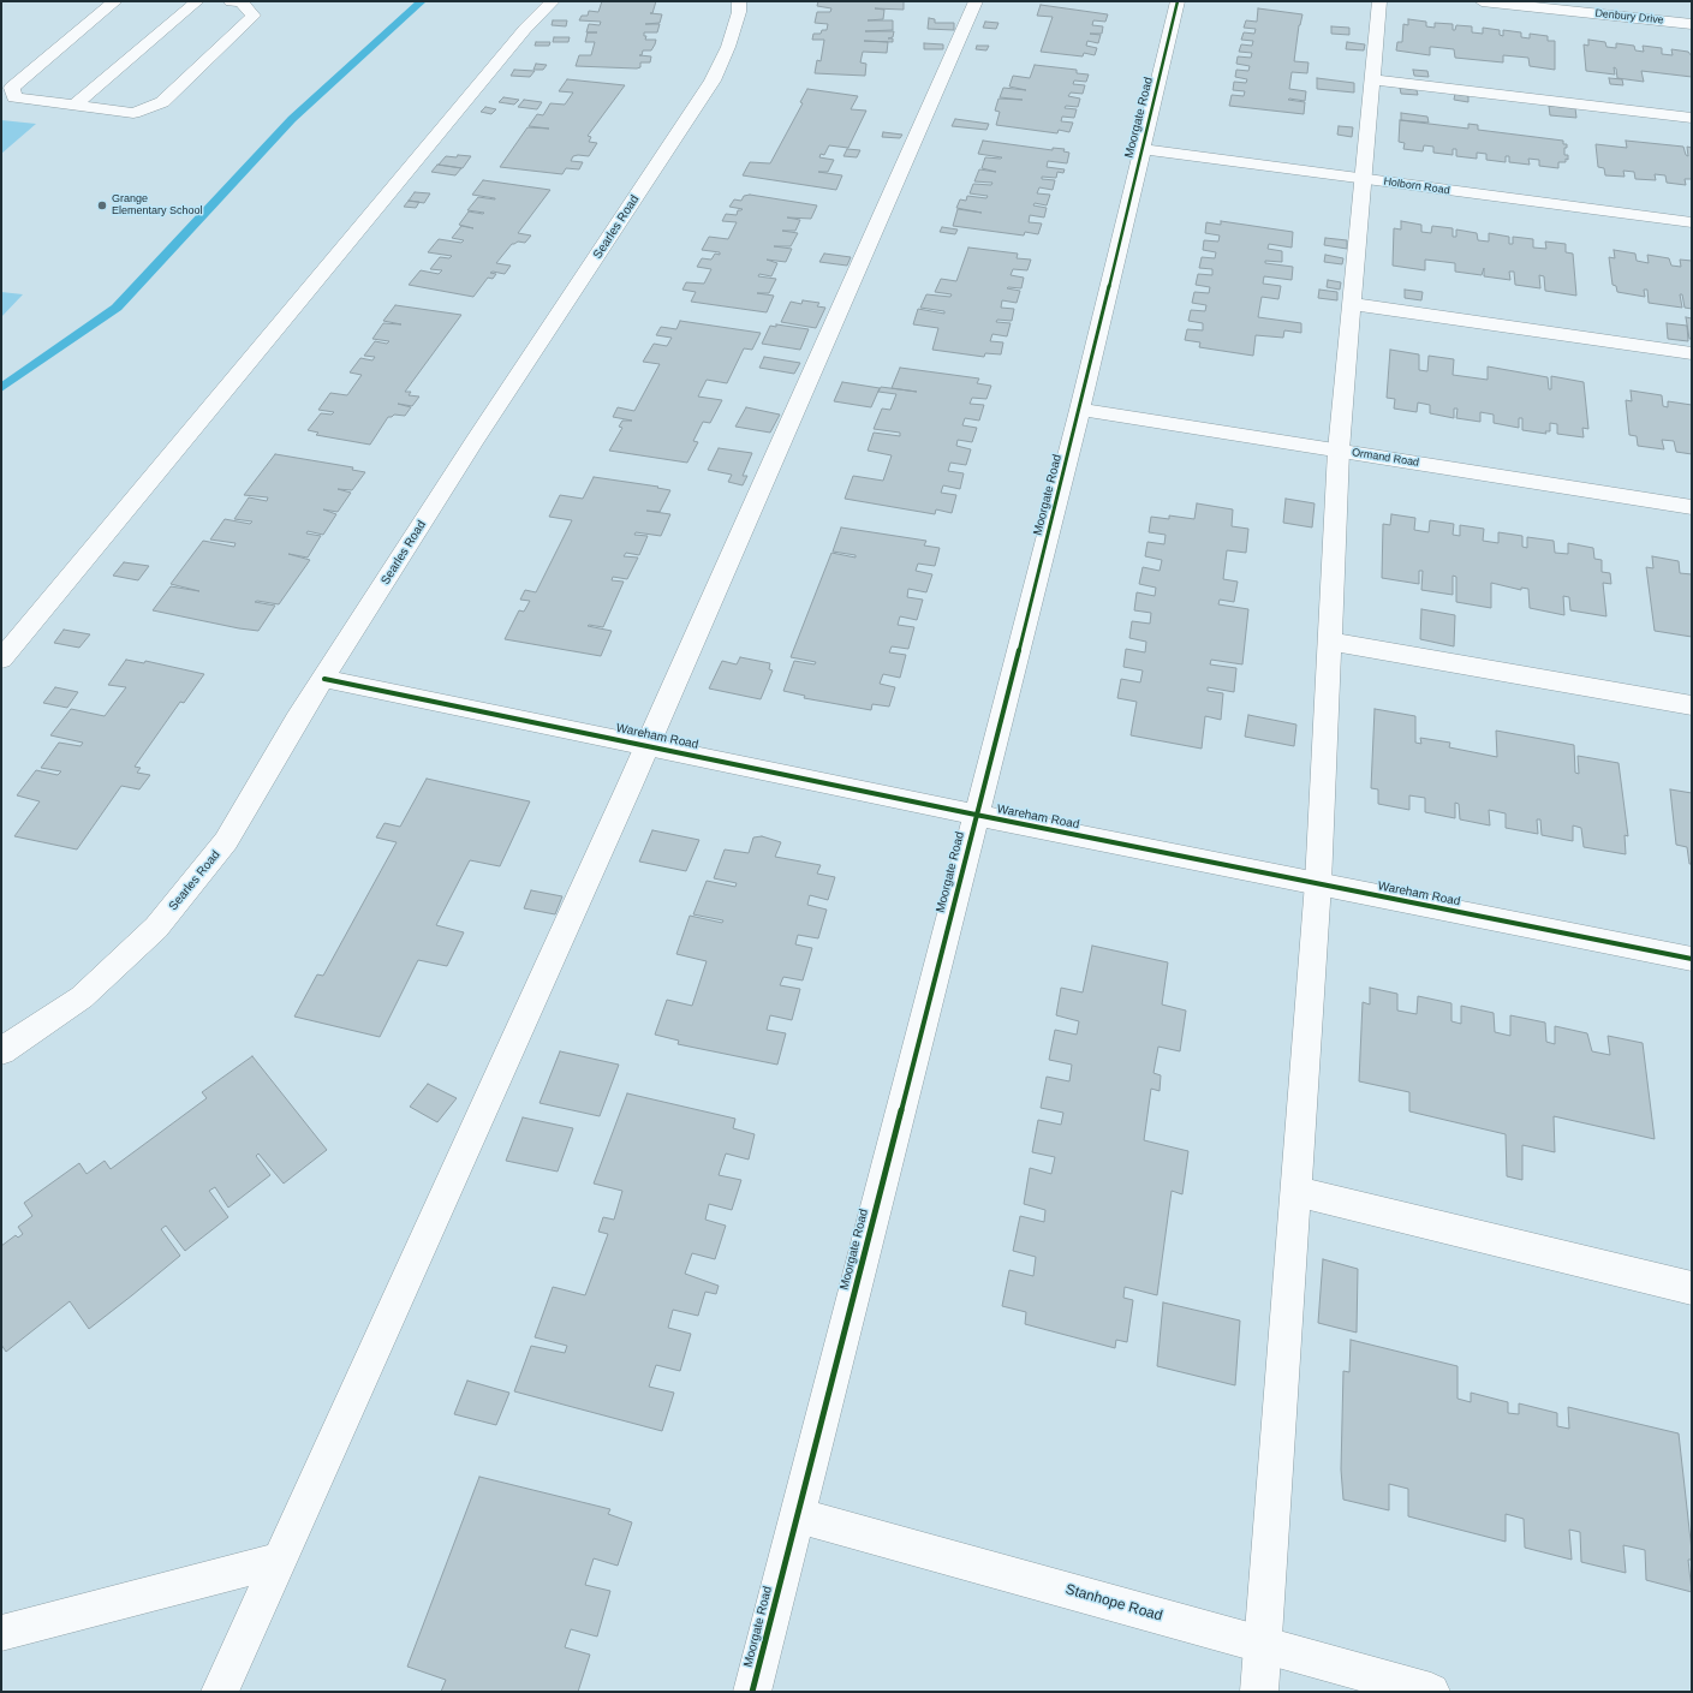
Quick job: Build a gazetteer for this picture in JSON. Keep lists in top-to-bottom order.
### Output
{
  "streets": {
    "street": [
      "Denbury Drive",
      "Moorgate Road",
      "Holborn Road",
      "Searles Road",
      "Ormand Road",
      "Wareham Road",
      "Stanhope Road"
    ]
  },
  "crossings": [
    ["Moorgate Road", "Holborn Road"],
    ["Moorgate Road", "Ormand Road"],
    ["Moorgate Road", "Wareham Road"],
    ["Moorgate Road", "Stanhope Road"],
    ["Searles Road", "Wareham Road"]
  ],
  "places": ["Grange Elementary School"]
}
